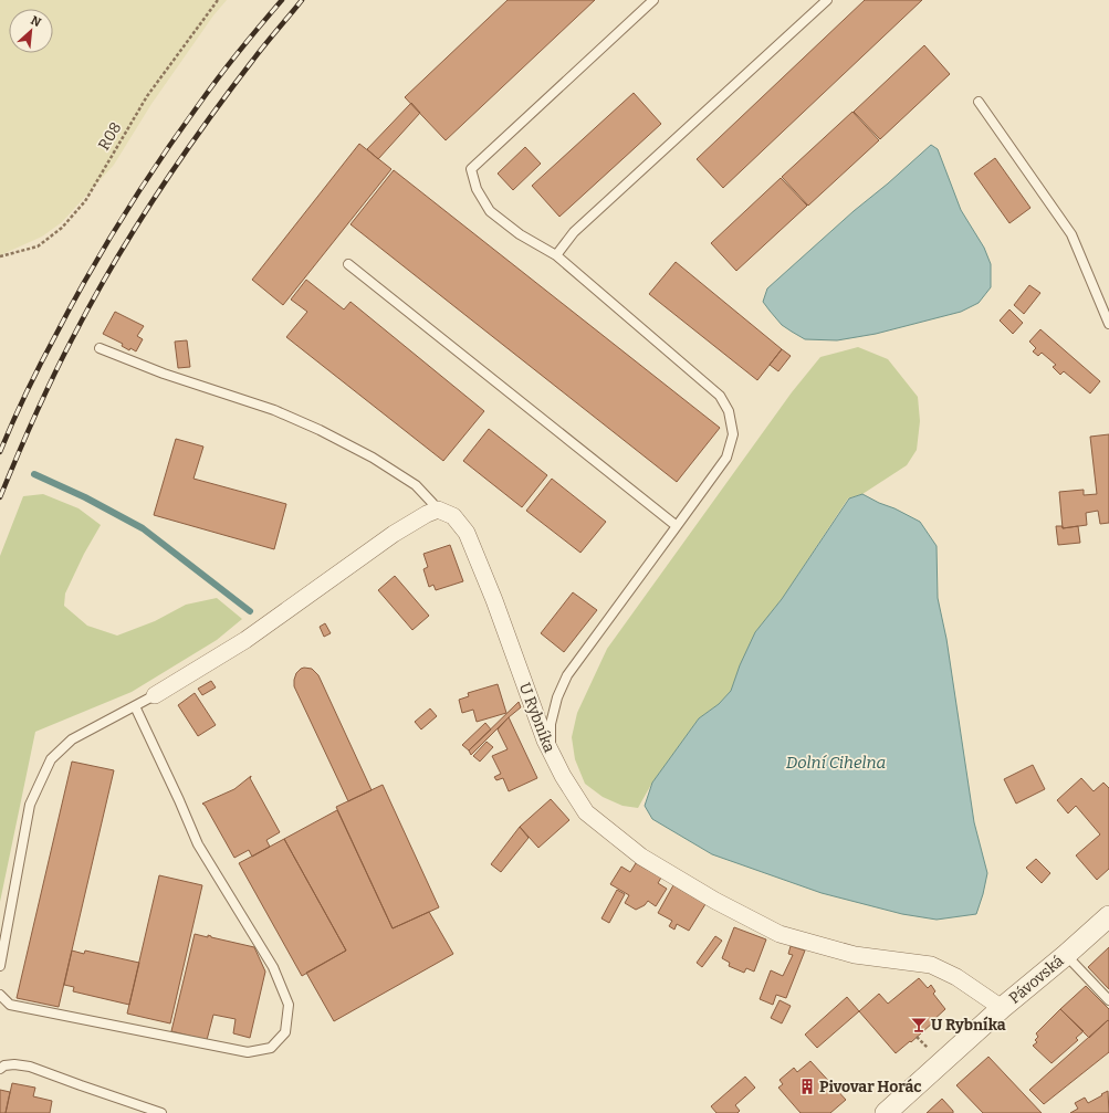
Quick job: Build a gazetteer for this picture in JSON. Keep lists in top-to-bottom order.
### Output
{
  "streets": {
    "street": ["U Rybníka", "Pávovská"],
    "path": ["R08"]
  },
  "crossings": [
    ["U Rybníka", "Pávovská"]
  ],
  "water": ["Dolní Cihelna"],
  "places": {
    "bar": ["U Rybníka"],
    "building": ["Pivovar Horác"]
  },
  "north": "top right"
}
